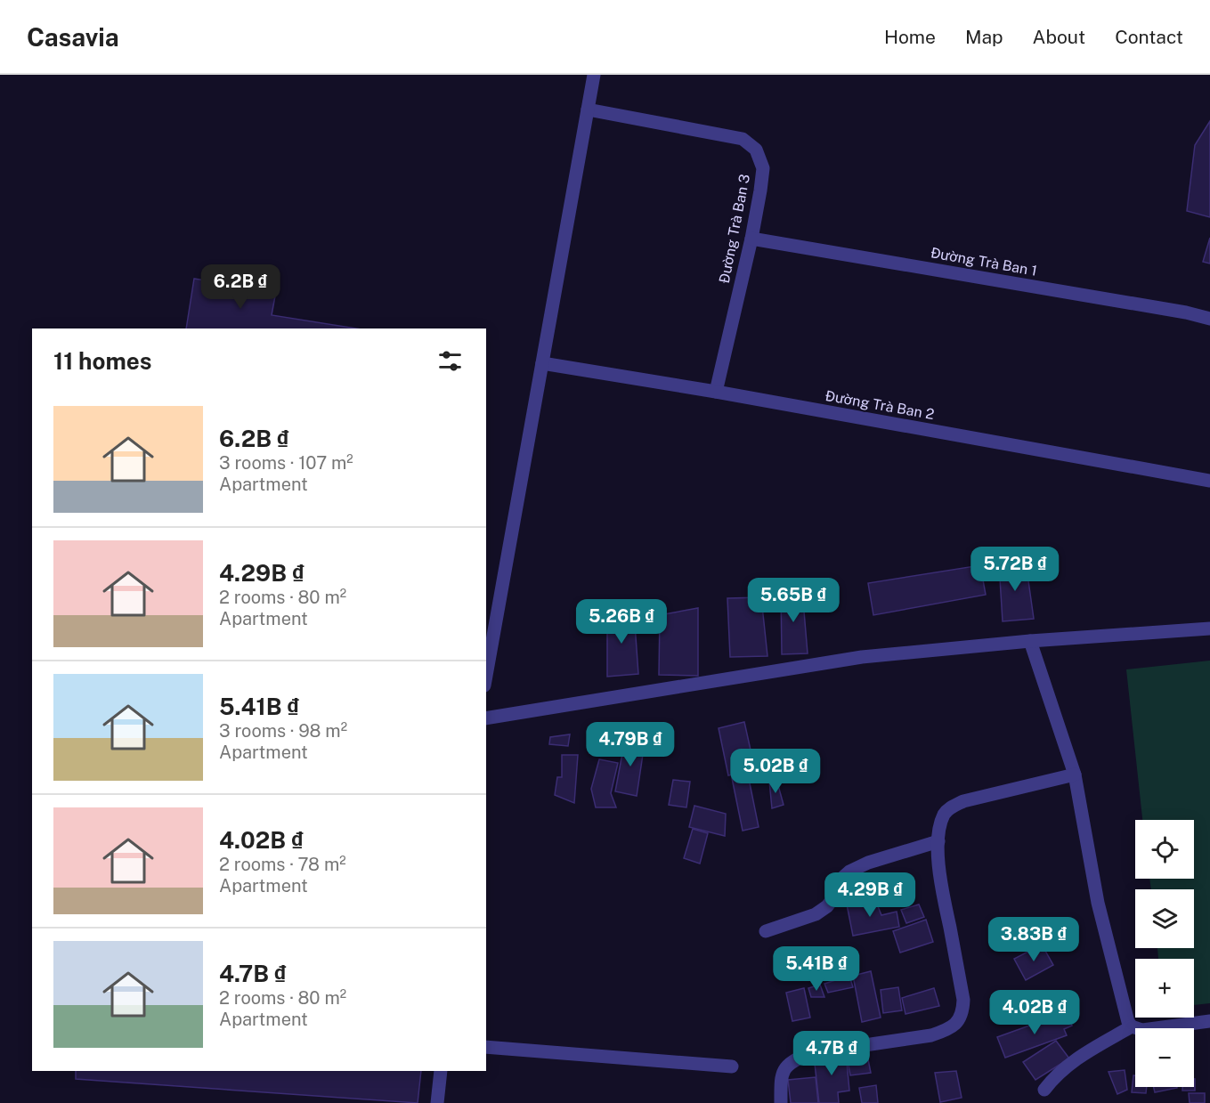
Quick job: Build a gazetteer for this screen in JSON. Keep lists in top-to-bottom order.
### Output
{
  "streets": {
    "street": ["Đường Trà Ban 3", "Đường Trà Ban 1", "Đường Trà Ban 2"]
  },
  "crossings": [
    ["Đường Trà Ban 3", "Đường Trà Ban 1"],
    ["Đường Trà Ban 3", "Đường Trà Ban 2"]
  ],
  "page": {
    "header": "Casavia",
    "nav": [
      "Home",
      "Map",
      "About",
      "Contact"
    ],
    "price": [
      "6.2B ₫",
      "5.72B ₫",
      "5.65B ₫",
      "5.26B ₫",
      "4.79B ₫",
      "5.02B ₫",
      "4.29B ₫",
      "3.83B ₫",
      "5.41B ₫",
      "4.02B ₫",
      "4.7B ₫"
    ],
    "heading": "11 homes",
    "list": [
      {
        "name": "6.2B ₫",
        "note": "3 rooms · 107 m² · Apartment"
      },
      {
        "name": "4.29B ₫",
        "note": "2 rooms · 80 m² · Apartment"
      },
      {
        "name": "5.41B ₫",
        "note": "3 rooms · 98 m² · Apartment"
      },
      {
        "name": "4.02B ₫",
        "note": "2 rooms · 78 m² · Apartment"
      },
      {
        "name": "4.7B ₫",
        "note": "2 rooms · 80 m² · Apartment"
      }
    ],
    "map_buttons": ["+", "−"]
  }
}
